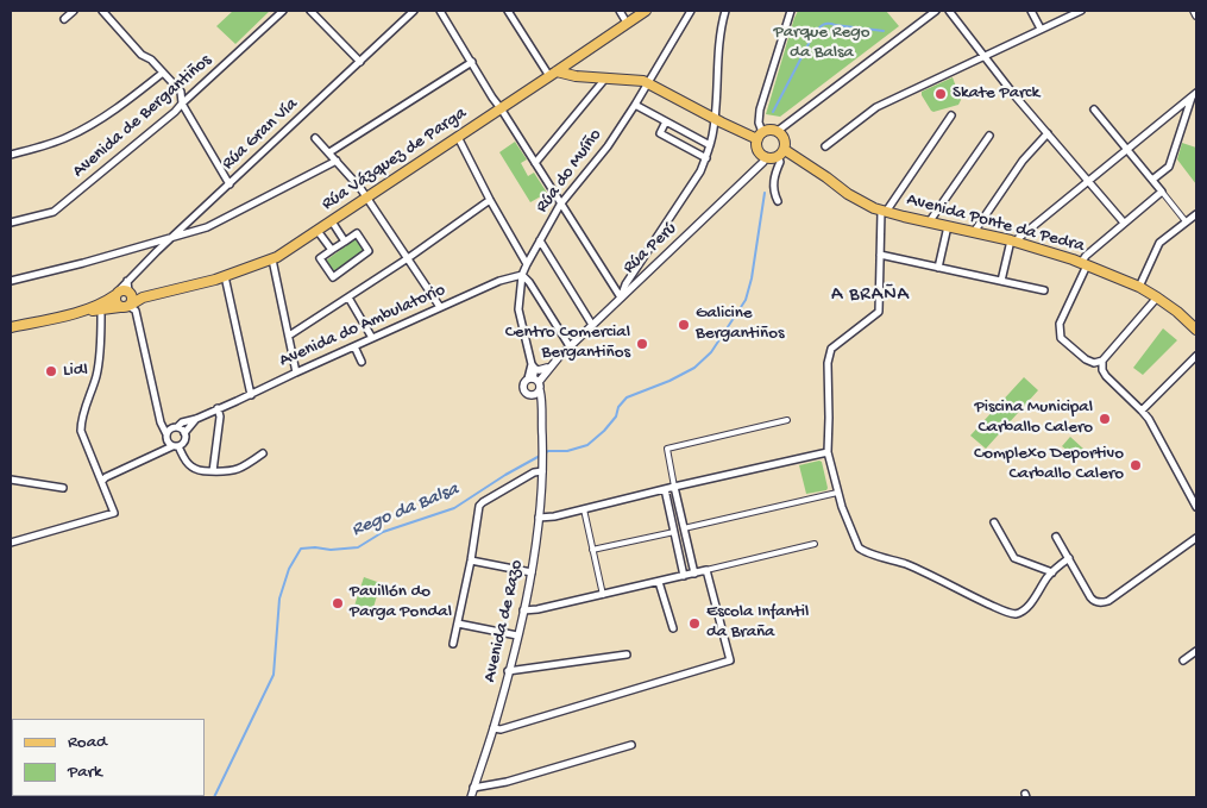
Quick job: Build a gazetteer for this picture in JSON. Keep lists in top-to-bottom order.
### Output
{
  "streets": {
    "main road": ["Rúa Vázquez de Parga", "Avenida Ponte da Pedra"],
    "street": [
      "Avenida de Bergantiños",
      "Rúa Gran Vía",
      "Rúa do Muíño",
      "Rúa Perú",
      "Avenida do Ambulatorio",
      "Avenida de Razo"
    ]
  },
  "crossings": [
    ["Rúa do Muíño", "Rúa Perú"],
    ["Rúa do Muíño", "Avenida do Ambulatorio"],
    ["Rúa do Muíño", "Avenida de Razo"],
    ["Avenida Ponte da Pedra", "Rúa Perú"]
  ],
  "districts": ["A BRAÑA"],
  "water": ["Rego da Balsa"],
  "parks": ["Parque Rego da Balsa"],
  "places": [
    "Skate Parck",
    "Galicine Bergantiños",
    "Centro Comercial Bergantiños",
    "Lidl",
    "Piscina Municipal Carballo Calero",
    "Complexo Deportivo Carballo Calero",
    "Pavillón do Parga Pondal",
    "Escola Infantil da Braña"
  ],
  "legend": ["Road", "Park"]
}
